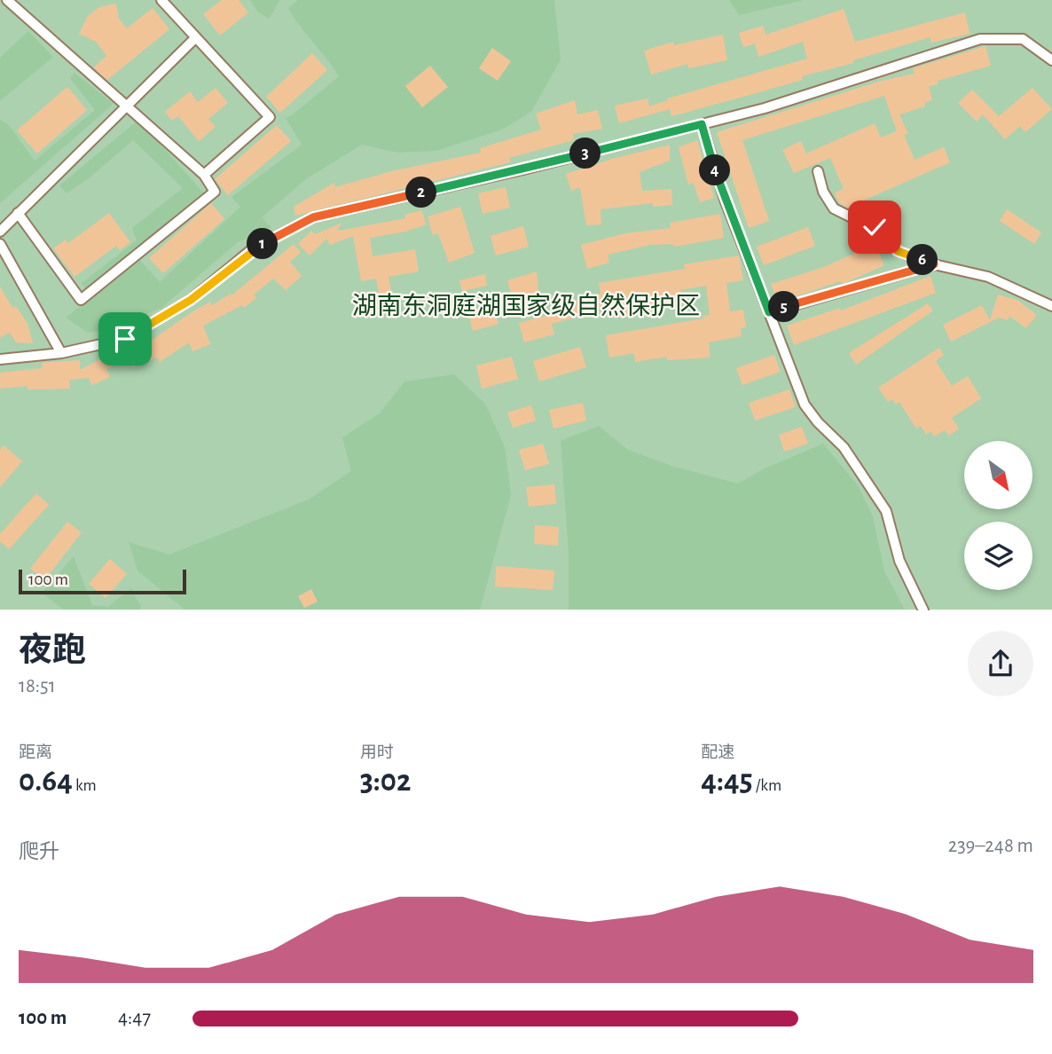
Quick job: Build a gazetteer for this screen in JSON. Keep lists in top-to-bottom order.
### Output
{
  "parks": ["湖南东洞庭湖国家级自然保护区"],
  "scale_bar": "100 m",
  "north": "bottom right",
  "page": {
    "pins": [
      "3",
      "4",
      "2",
      "1",
      "6",
      "5"
    ],
    "scale": "100 m",
    "heading": ["夜跑", "18:51"],
    "stats": [
      ["距离", "0.64 km"],
      ["用时", "3:02"],
      ["配速", "4:45 /km"]
    ],
    "chart": ["爬升", "239–248 m"],
    "list": [
      {
        "name": "100 m",
        "note": "4:47"
      }
    ]
  }
}
